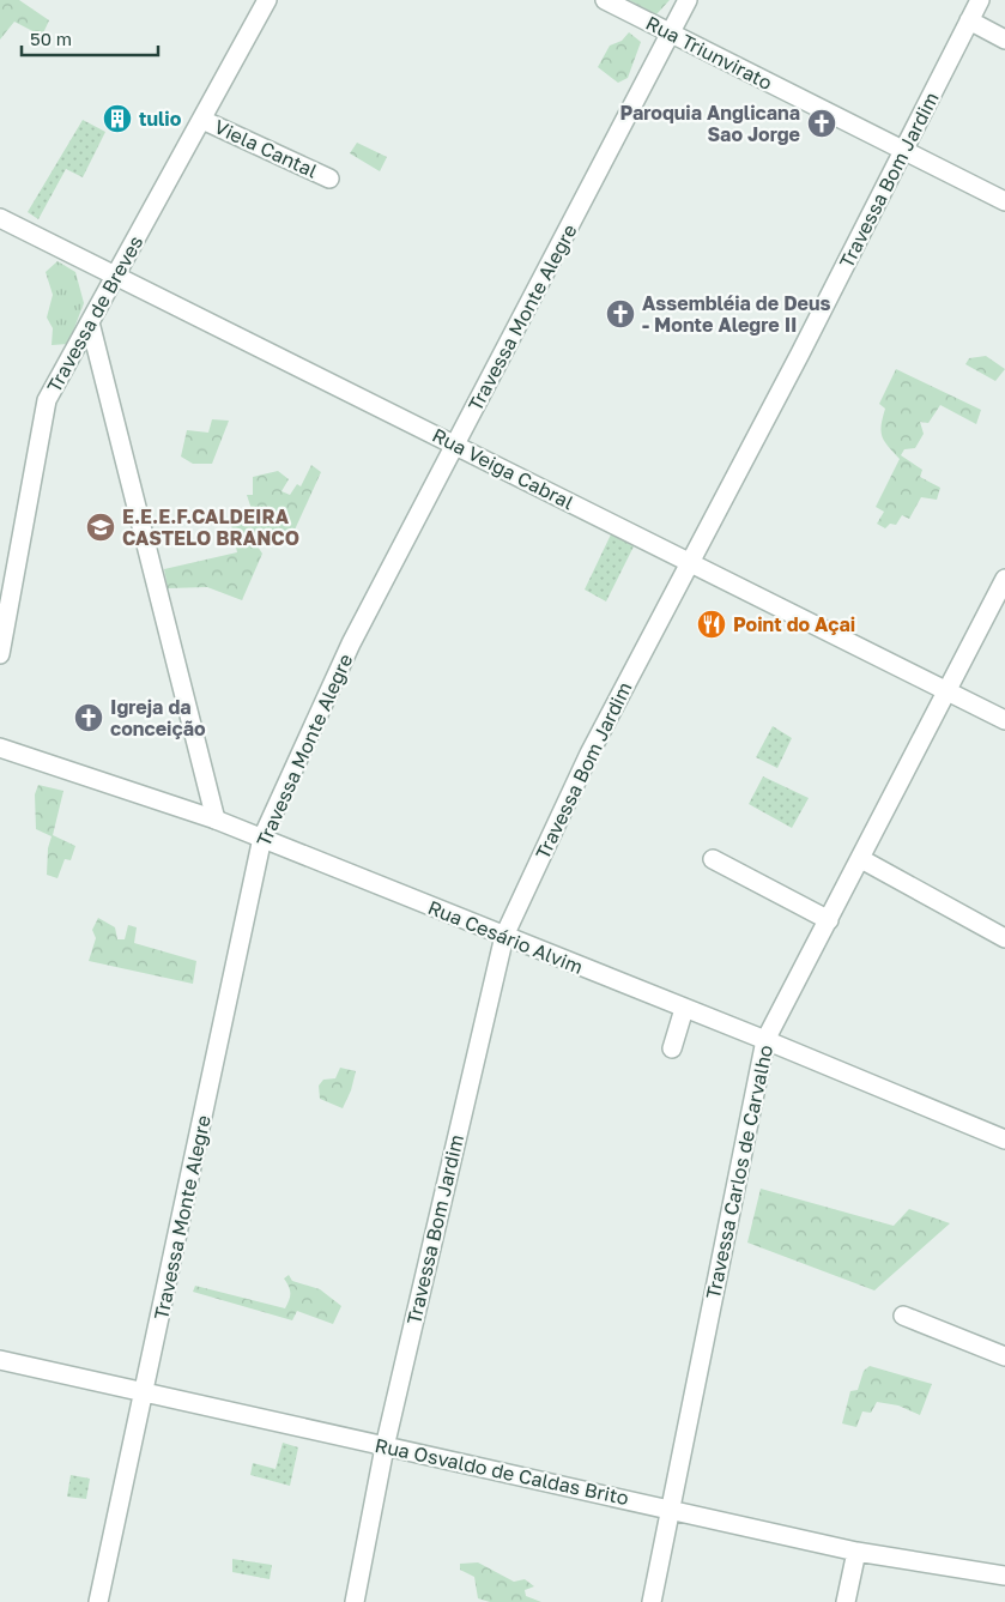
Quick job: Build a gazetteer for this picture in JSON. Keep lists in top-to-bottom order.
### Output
{
  "streets": {
    "street": [
      "Rua Triunvirato",
      "Viela Cantal",
      "Travessa Bom Jardim",
      "Travessa de Breves",
      "Travessa Monte Alegre",
      "Rua Veiga Cabral",
      "Rua Cesário Alvim",
      "Travessa Carlos de Carvalho",
      "Rua Osvaldo de Caldas Brito"
    ]
  },
  "crossings": [
    ["Rua Triunvirato", "Travessa Bom Jardim"],
    ["Rua Triunvirato", "Travessa Monte Alegre"],
    ["Viela Cantal", "Travessa de Breves"],
    ["Travessa Bom Jardim", "Rua Veiga Cabral"],
    ["Travessa Bom Jardim", "Rua Cesário Alvim"],
    ["Travessa Bom Jardim", "Rua Osvaldo de Caldas Brito"],
    ["Travessa de Breves", "Rua Veiga Cabral"],
    ["Travessa Monte Alegre", "Rua Veiga Cabral"],
    ["Travessa Monte Alegre", "Rua Cesário Alvim"],
    ["Travessa Monte Alegre", "Rua Osvaldo de Caldas Brito"],
    ["Rua Veiga Cabral", "Travessa Carlos de Carvalho"],
    ["Rua Cesário Alvim", "Travessa Carlos de Carvalho"],
    ["Travessa Carlos de Carvalho", "Rua Osvaldo de Caldas Brito"]
  ],
  "places": {
    "building": ["tulio"],
    "church": ["Paroquia Anglicana Sao Jorge", "Assembléia de Deus - Monte Alegre II", "Igreja da conceição"],
    "school or university": ["E.E.E.F.CALDEIRA CASTELO BRANCO"],
    "restaurant": ["Point do Açai"]
  },
  "scale_bar": "50 m"
}
